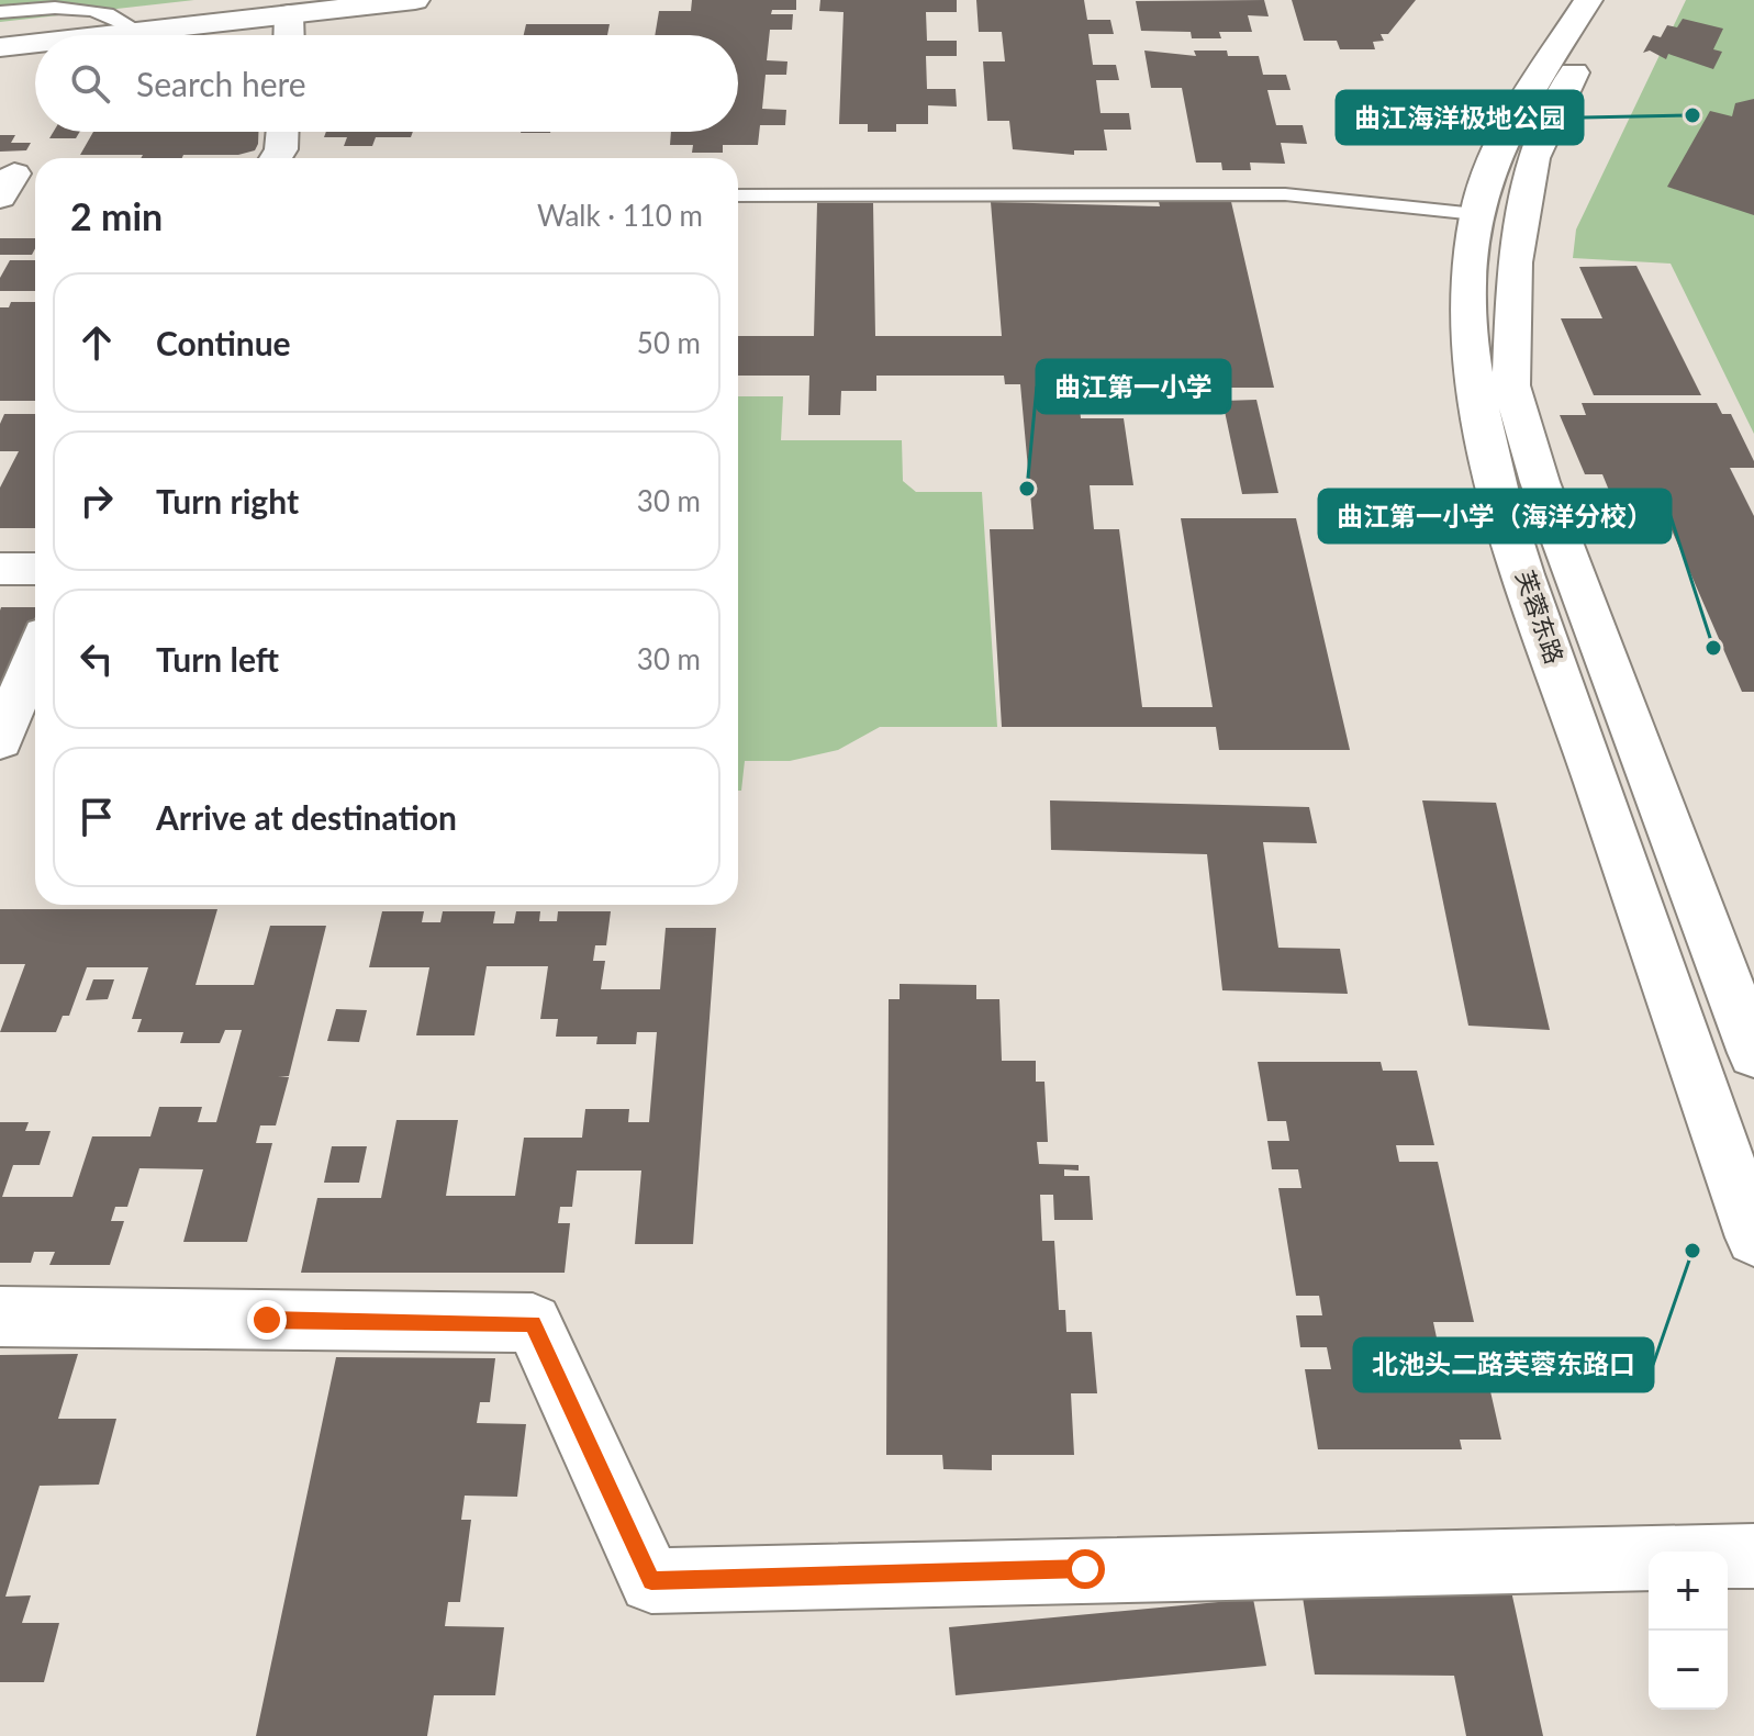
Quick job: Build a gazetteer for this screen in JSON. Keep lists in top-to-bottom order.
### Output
{
  "streets": {
    "main road": ["芙蓉东路"]
  },
  "places": [
    "曲江海洋极地公园",
    "曲江第一小学",
    "曲江第一小学（海洋分校）",
    "北池头二路芙蓉东路口"
  ],
  "page": {
    "search": "Search here",
    "heading": ["2 min", "Walk · 110 m"],
    "list": [
      ["Continue", "50 m"],
      ["Turn right", "30 m"],
      ["Turn left", "30 m"],
      "Arrive at destination"
    ],
    "map_buttons": ["+", "−"]
  }
}
